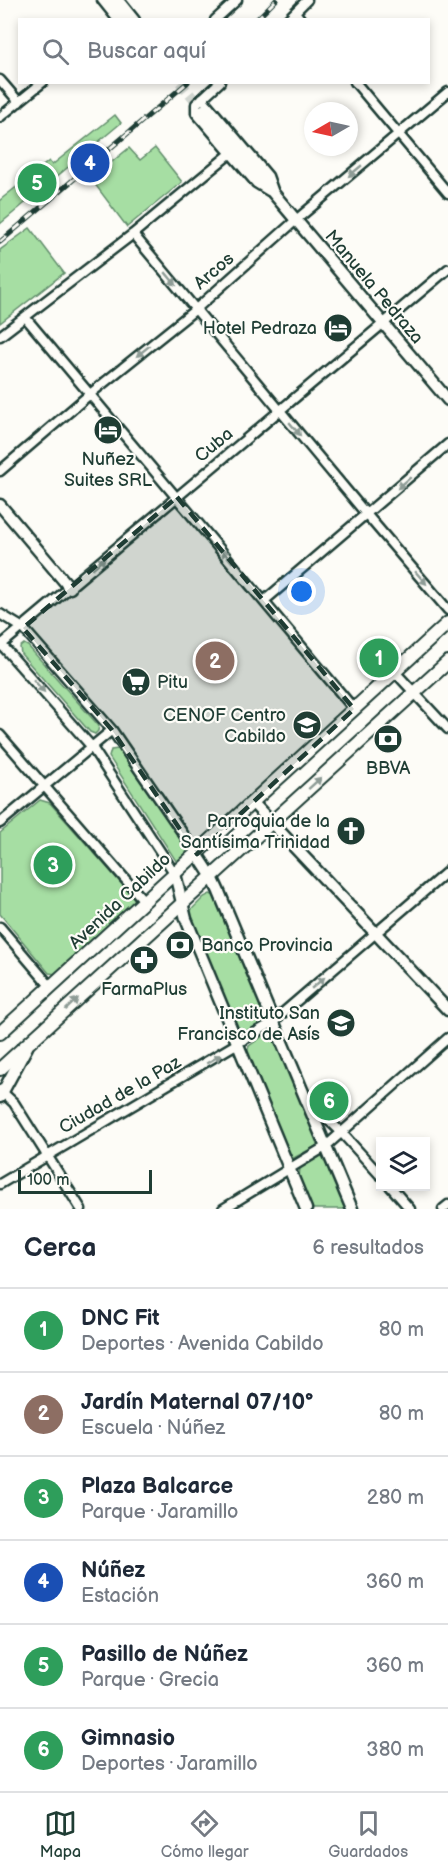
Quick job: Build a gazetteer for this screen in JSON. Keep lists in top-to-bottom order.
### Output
{
  "streets": {
    "main road": ["Avenida Cabildo"],
    "street": [
      "Arcos",
      "Manuela Pedraza",
      "Cuba",
      "Ciudad de la Paz"
    ]
  },
  "crossings": [
    ["Arcos", "Manuela Pedraza"],
    ["Manuela Pedraza", "Cuba"]
  ],
  "one_way": ["Arcos", "Ciudad de la Paz"],
  "places": {
    "hotel": ["Hotel Pedraza", "Nuñez Suites SRL"],
    "supermarket": ["Pitu"],
    "school or university": ["CENOF Centro Cabildo", "Instituto San Francisco de Asís"],
    "bank": ["BBVA", "Banco Provincia"],
    "church": ["Parroquia de la Santísima Trinidad"],
    "pharmacy": ["FarmaPlus"]
  },
  "scale_bar": "100 m",
  "north": "left",
  "page": {
    "search": "Buscar aquí",
    "pins": [
      "4",
      "5",
      "1",
      "2",
      "3",
      "6"
    ],
    "scale": "100 m",
    "heading": ["Cerca", "6 resultados"],
    "list": [
      {
        "mark": "1",
        "name": "DNC Fit",
        "note": "Deportes · Avenida Cabildo",
        "value": "80 m"
      },
      {
        "mark": "2",
        "name": "Jardín Maternal 07/10°",
        "note": "Escuela · Núñez",
        "value": "80 m"
      },
      {
        "mark": "3",
        "name": "Plaza Balcarce",
        "note": "Parque · Jaramillo",
        "value": "280 m"
      },
      {
        "mark": "4",
        "name": "Núñez",
        "note": "Estación",
        "value": "360 m"
      },
      {
        "mark": "5",
        "name": "Pasillo de Núñez",
        "note": "Parque · Grecia",
        "value": "360 m"
      },
      {
        "mark": "6",
        "name": "Gimnasio",
        "note": "Deportes · Jaramillo",
        "value": "380 m"
      }
    ],
    "nav": ["Mapa", "Cómo llegar", "Guardados"]
  }
}
